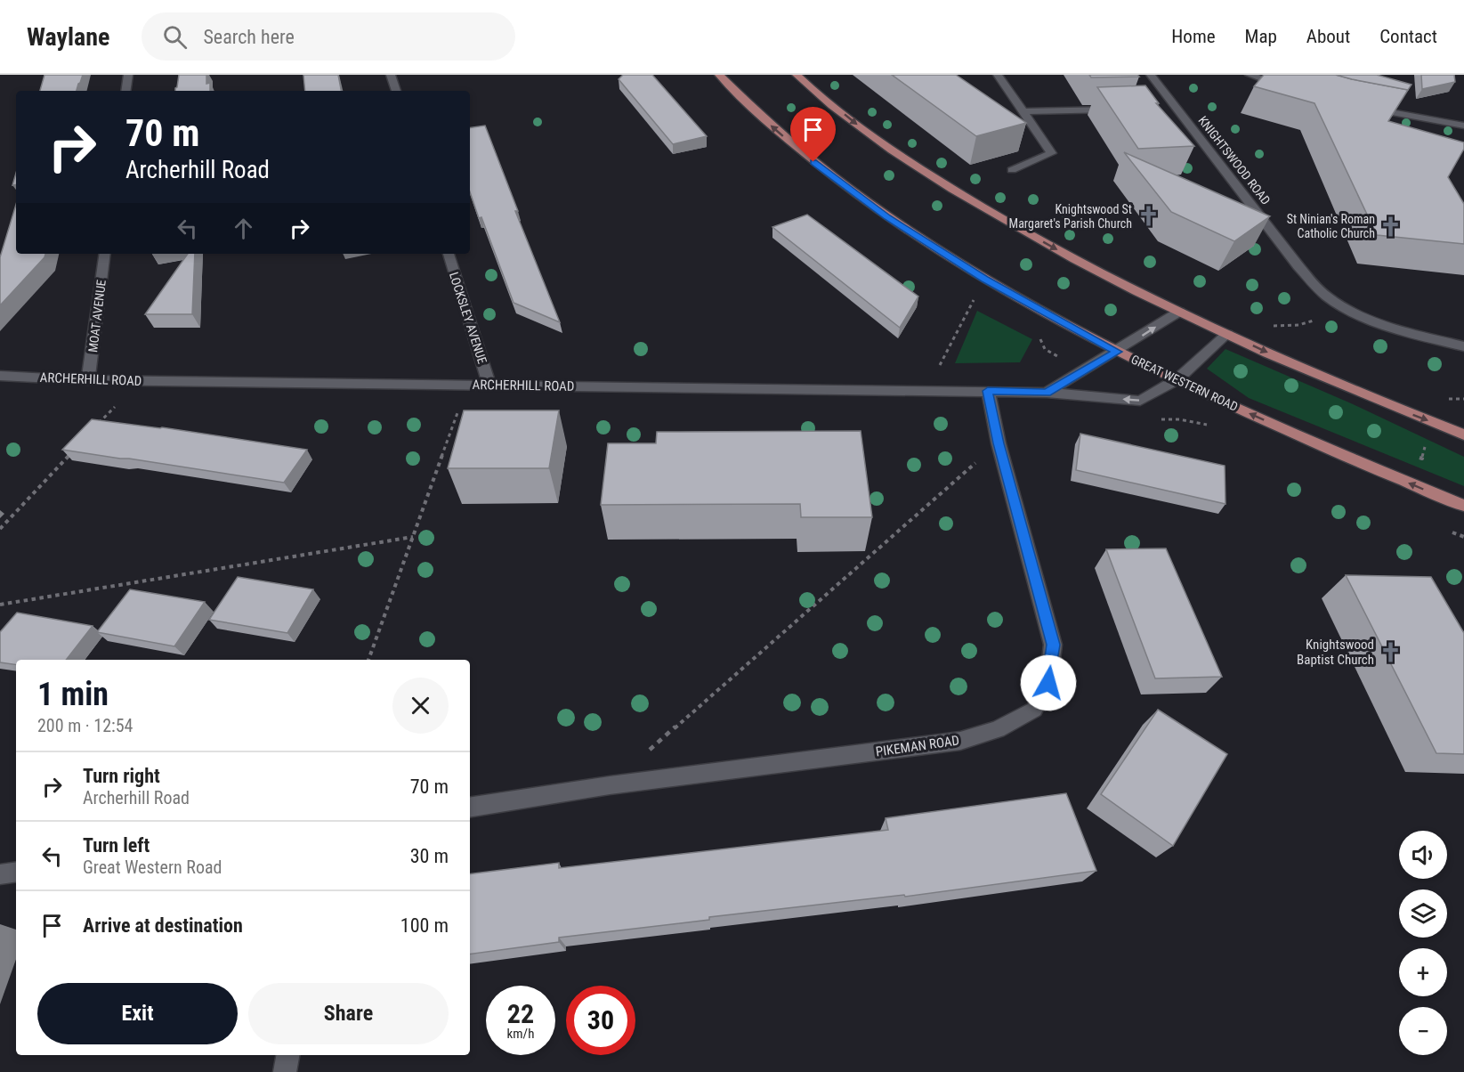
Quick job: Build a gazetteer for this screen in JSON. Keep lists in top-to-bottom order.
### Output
{
  "streets": {
    "main road": ["GREAT WESTERN ROAD"],
    "street": [
      "KNIGHTSWOOD ROAD",
      "MOAT AVENUE",
      "LOCKSLEY AVENUE",
      "ARCHERHILL ROAD",
      "PIKEMAN ROAD"
    ]
  },
  "crossings": [
    ["MOAT AVENUE", "ARCHERHILL ROAD"],
    ["LOCKSLEY AVENUE", "ARCHERHILL ROAD"],
    ["ARCHERHILL ROAD", "GREAT WESTERN ROAD"],
    ["ARCHERHILL ROAD", "PIKEMAN ROAD"]
  ],
  "places": {
    "church": ["Knightswood St Margaret's Parish Church", "St Ninian's Roman Catholic Church", "Knightswood Baptist Church"]
  },
  "page": {
    "header": "Waylane",
    "search": "Search here",
    "nav": [
      "Home",
      "Map",
      "About",
      "Contact"
    ],
    "turn": ["70 m", "Archerhill Road"],
    "heading": ["1 min", "200 m · 12:54"],
    "list": [
      {
        "name": "Turn right",
        "note": "Archerhill Road",
        "value": "70 m"
      },
      {
        "name": "Turn left",
        "note": "Great Western Road",
        "value": "30 m"
      },
      {
        "name": "Arrive at destination",
        "value": "100 m"
      }
    ],
    "map_buttons": ["+", "−"],
    "buttons": ["Exit", "Share"],
    "speed": "22 km/h",
    "limit": "30"
  }
}
